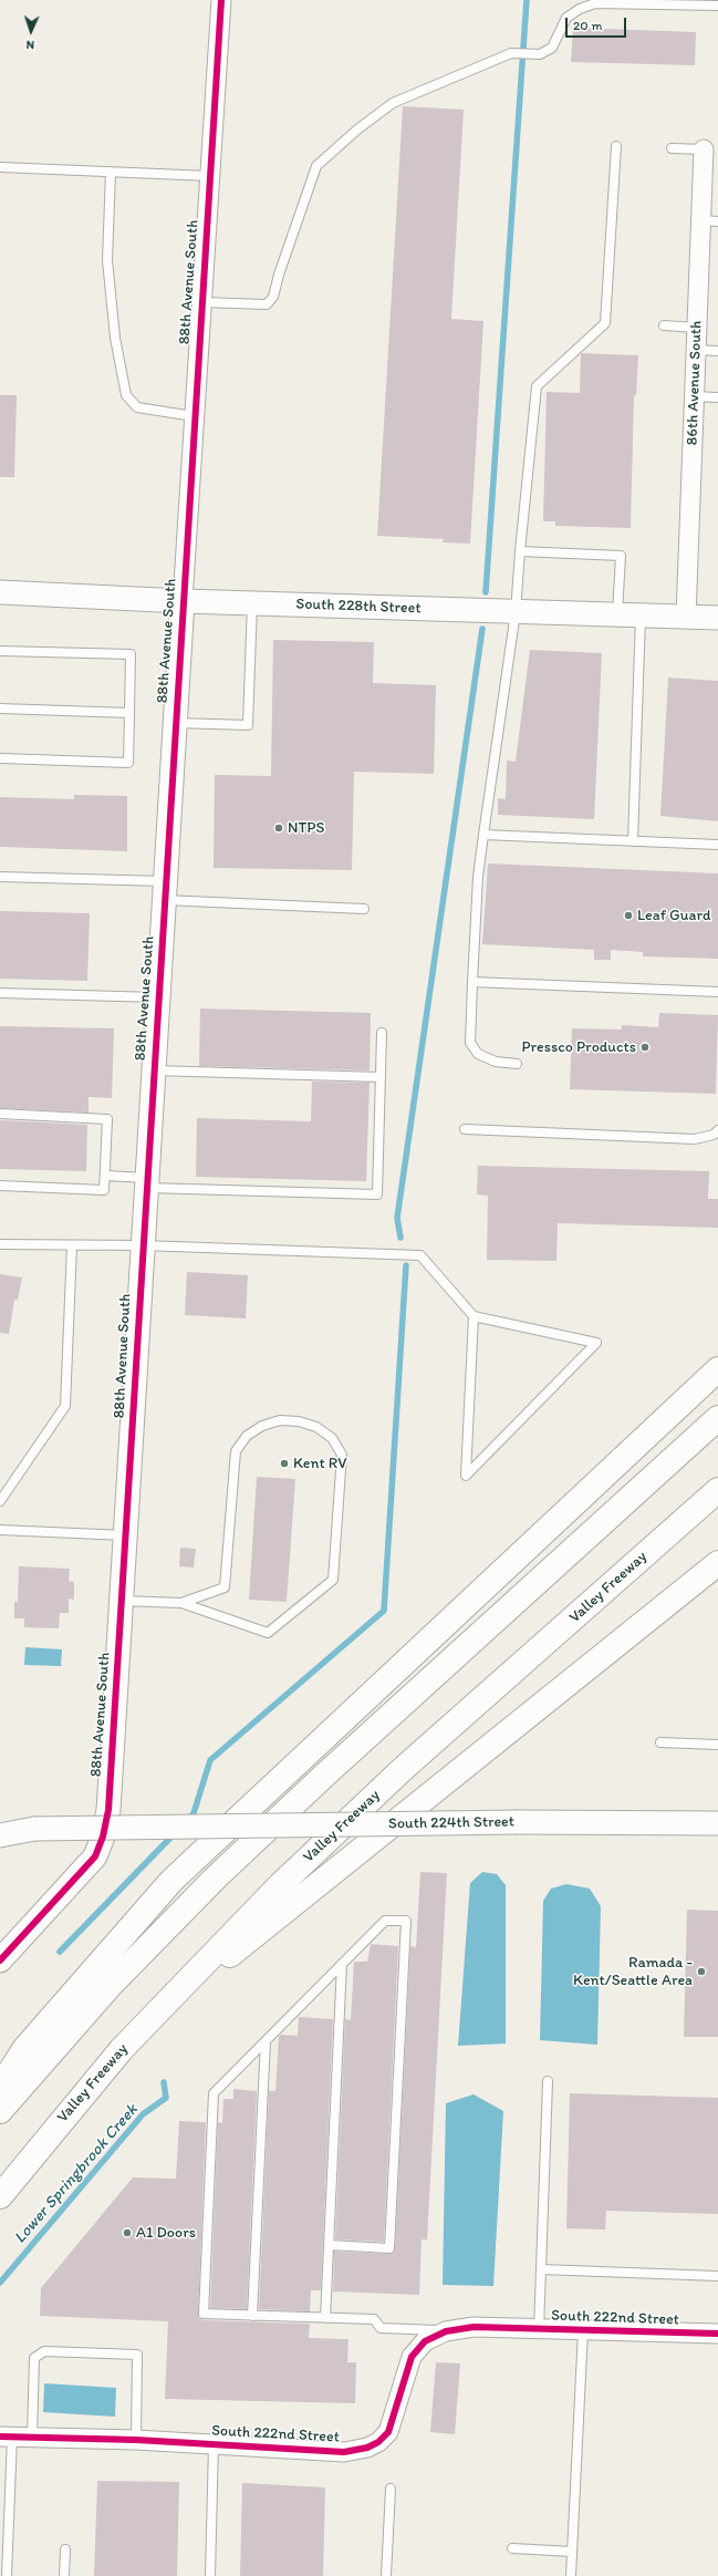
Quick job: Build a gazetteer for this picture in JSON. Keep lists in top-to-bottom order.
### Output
{
  "streets": {
    "highway": ["Valley Freeway"],
    "street": [
      "88th Avenue South",
      "86th Avenue South",
      "South 228th Street",
      "South 224th Street",
      "South 222nd Street"
    ]
  },
  "crossings": [
    ["88th Avenue South", "South 228th Street"],
    ["86th Avenue South", "South 228th Street"]
  ],
  "water": ["Lower Springbrook Creek"],
  "places": [
    "NTPS",
    "Leaf Guard",
    "Pressco Products",
    "Kent RV",
    "Ramada - Kent/Seattle Area",
    "A1 Doors"
  ],
  "scale_bar": "20 m",
  "north": "bottom"
}
